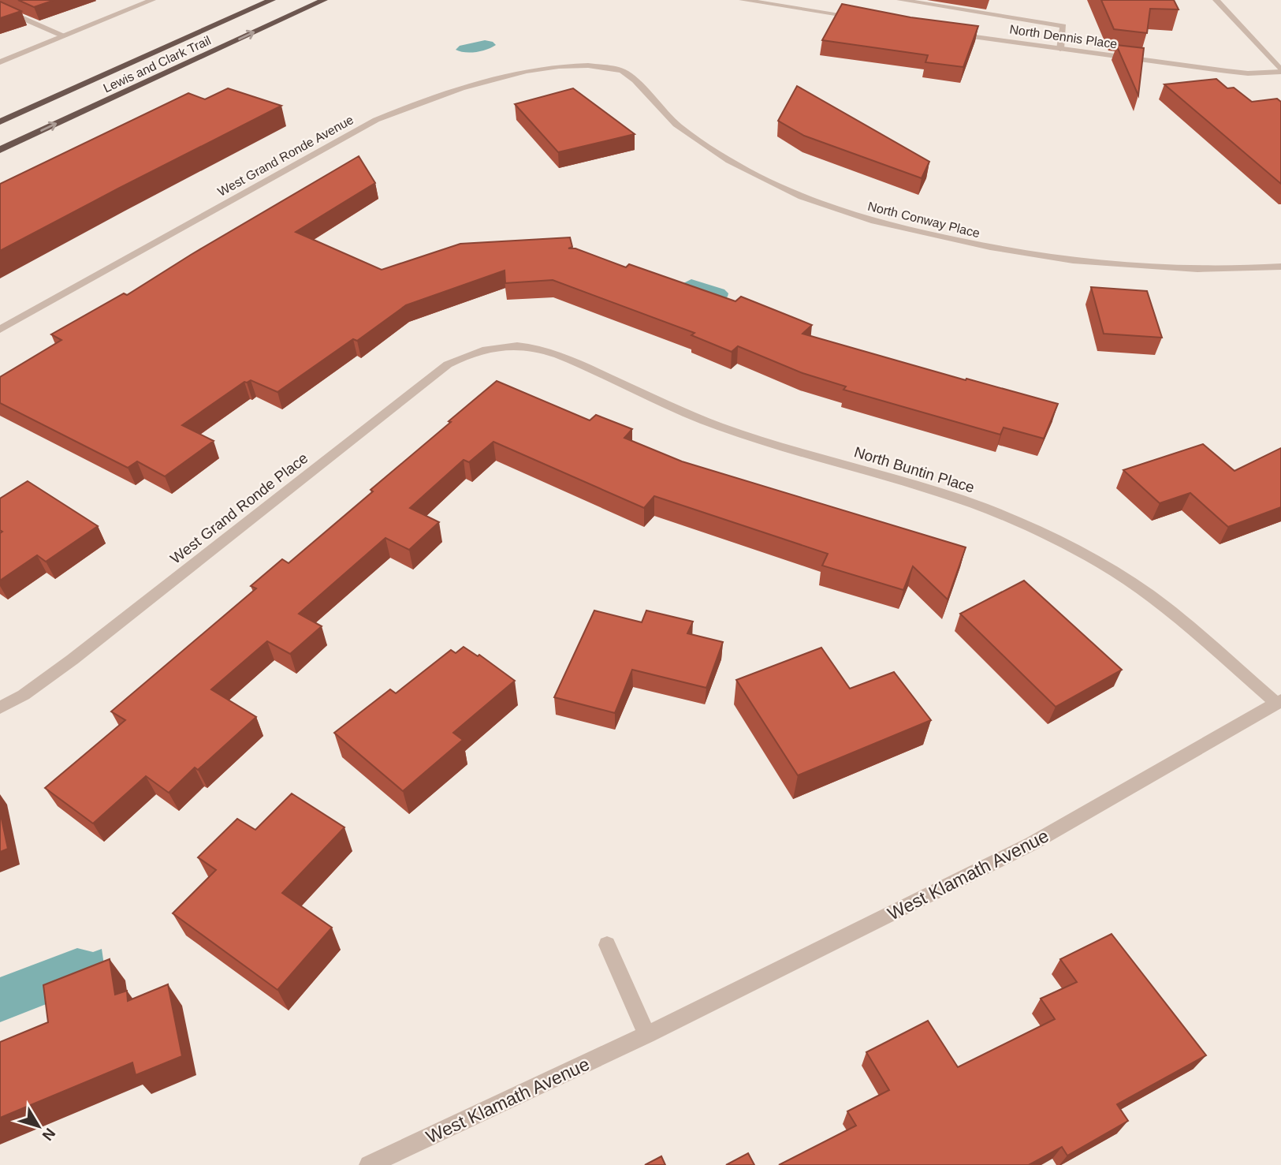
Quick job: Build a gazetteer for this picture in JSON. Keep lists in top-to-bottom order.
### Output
{
  "streets": {
    "highway": ["Lewis and Clark Trail"],
    "street": [
      "North Dennis Place",
      "West Grand Ronde Avenue",
      "North Conway Place",
      "North Buntin Place",
      "West Grand Ronde Place",
      "West Klamath Avenue"
    ]
  },
  "crossings": [
    ["West Grand Ronde Avenue", "North Conway Place"],
    ["North Buntin Place", "West Grand Ronde Place"],
    ["North Buntin Place", "West Klamath Avenue"]
  ],
  "north": "bottom right"
}
